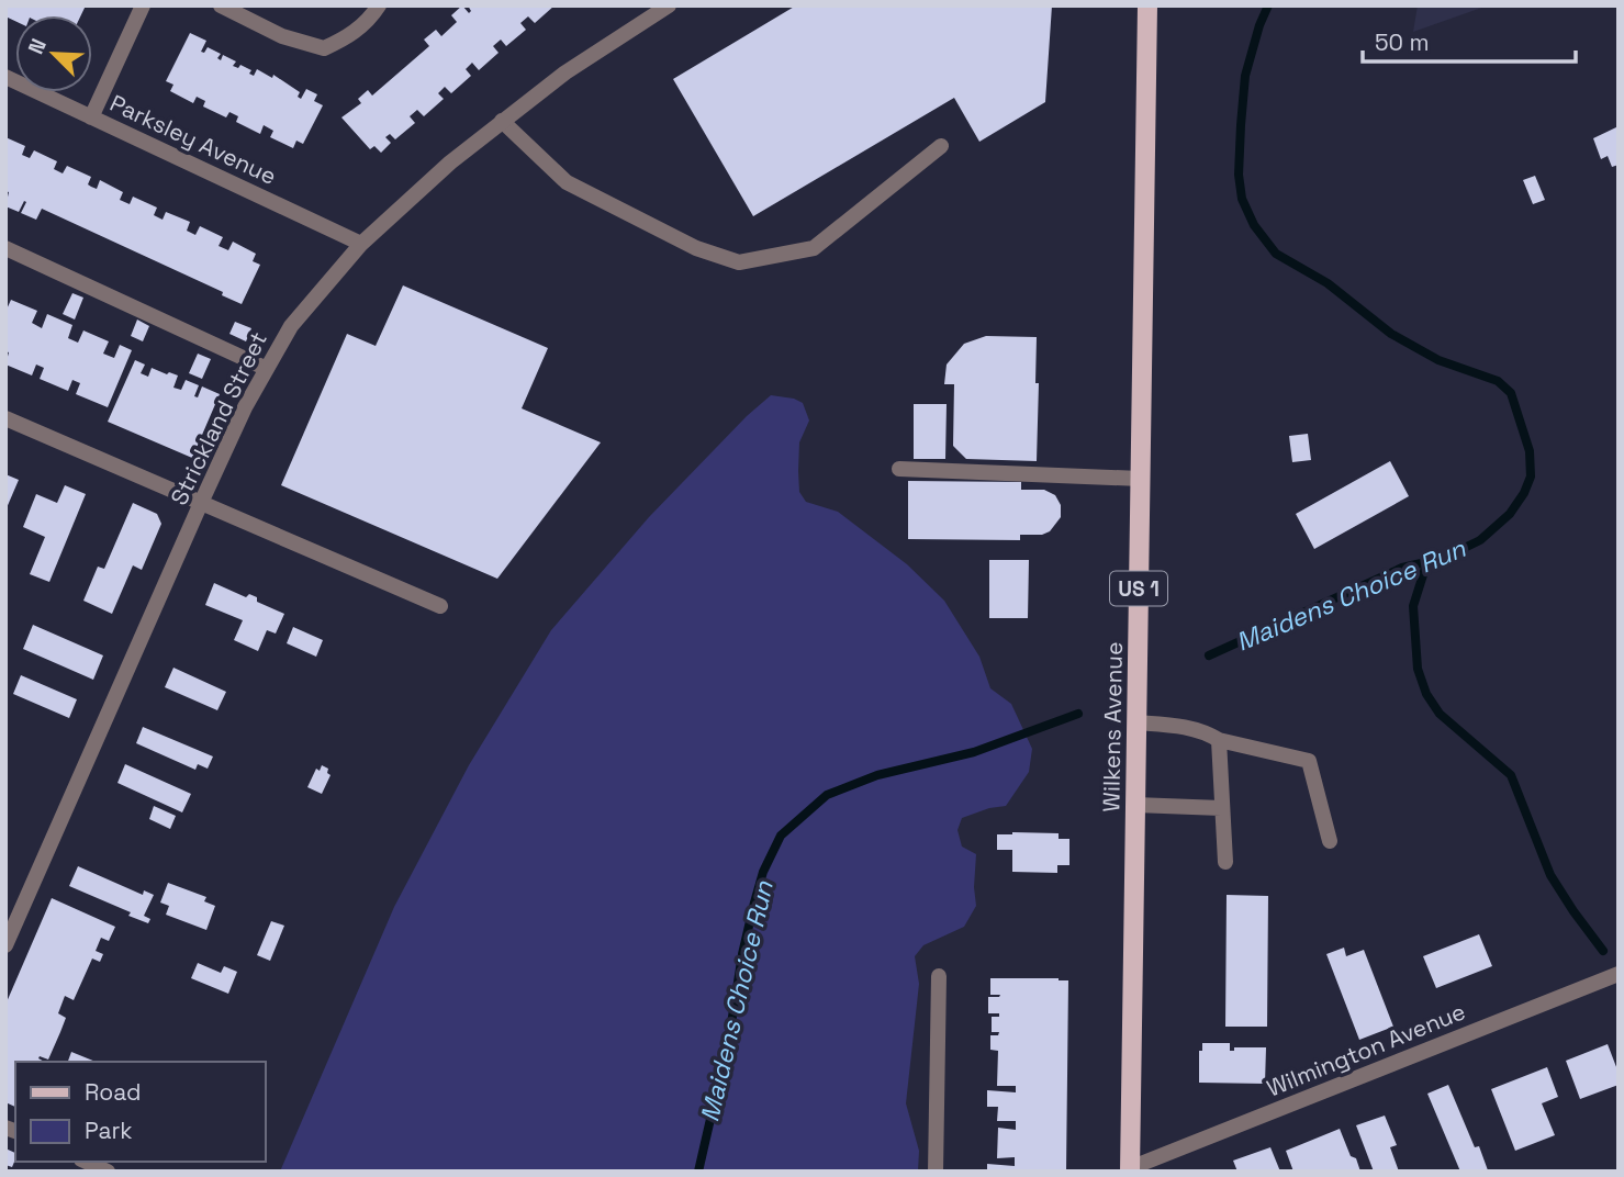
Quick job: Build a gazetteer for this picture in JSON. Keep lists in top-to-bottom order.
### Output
{
  "streets": {
    "main road": ["US 1", "Wilkens Avenue"],
    "street": ["Parksley Avenue", "Strickland Street", "Wilmington Avenue"]
  },
  "crossings": [
    ["Parksley Avenue", "Strickland Street"],
    ["Wilkens Avenue", "Wilmington Avenue"]
  ],
  "water": ["Maidens Choice Run"],
  "legend": ["Road", "Park"],
  "scale_bar": "50 m",
  "north": "top left"
}
